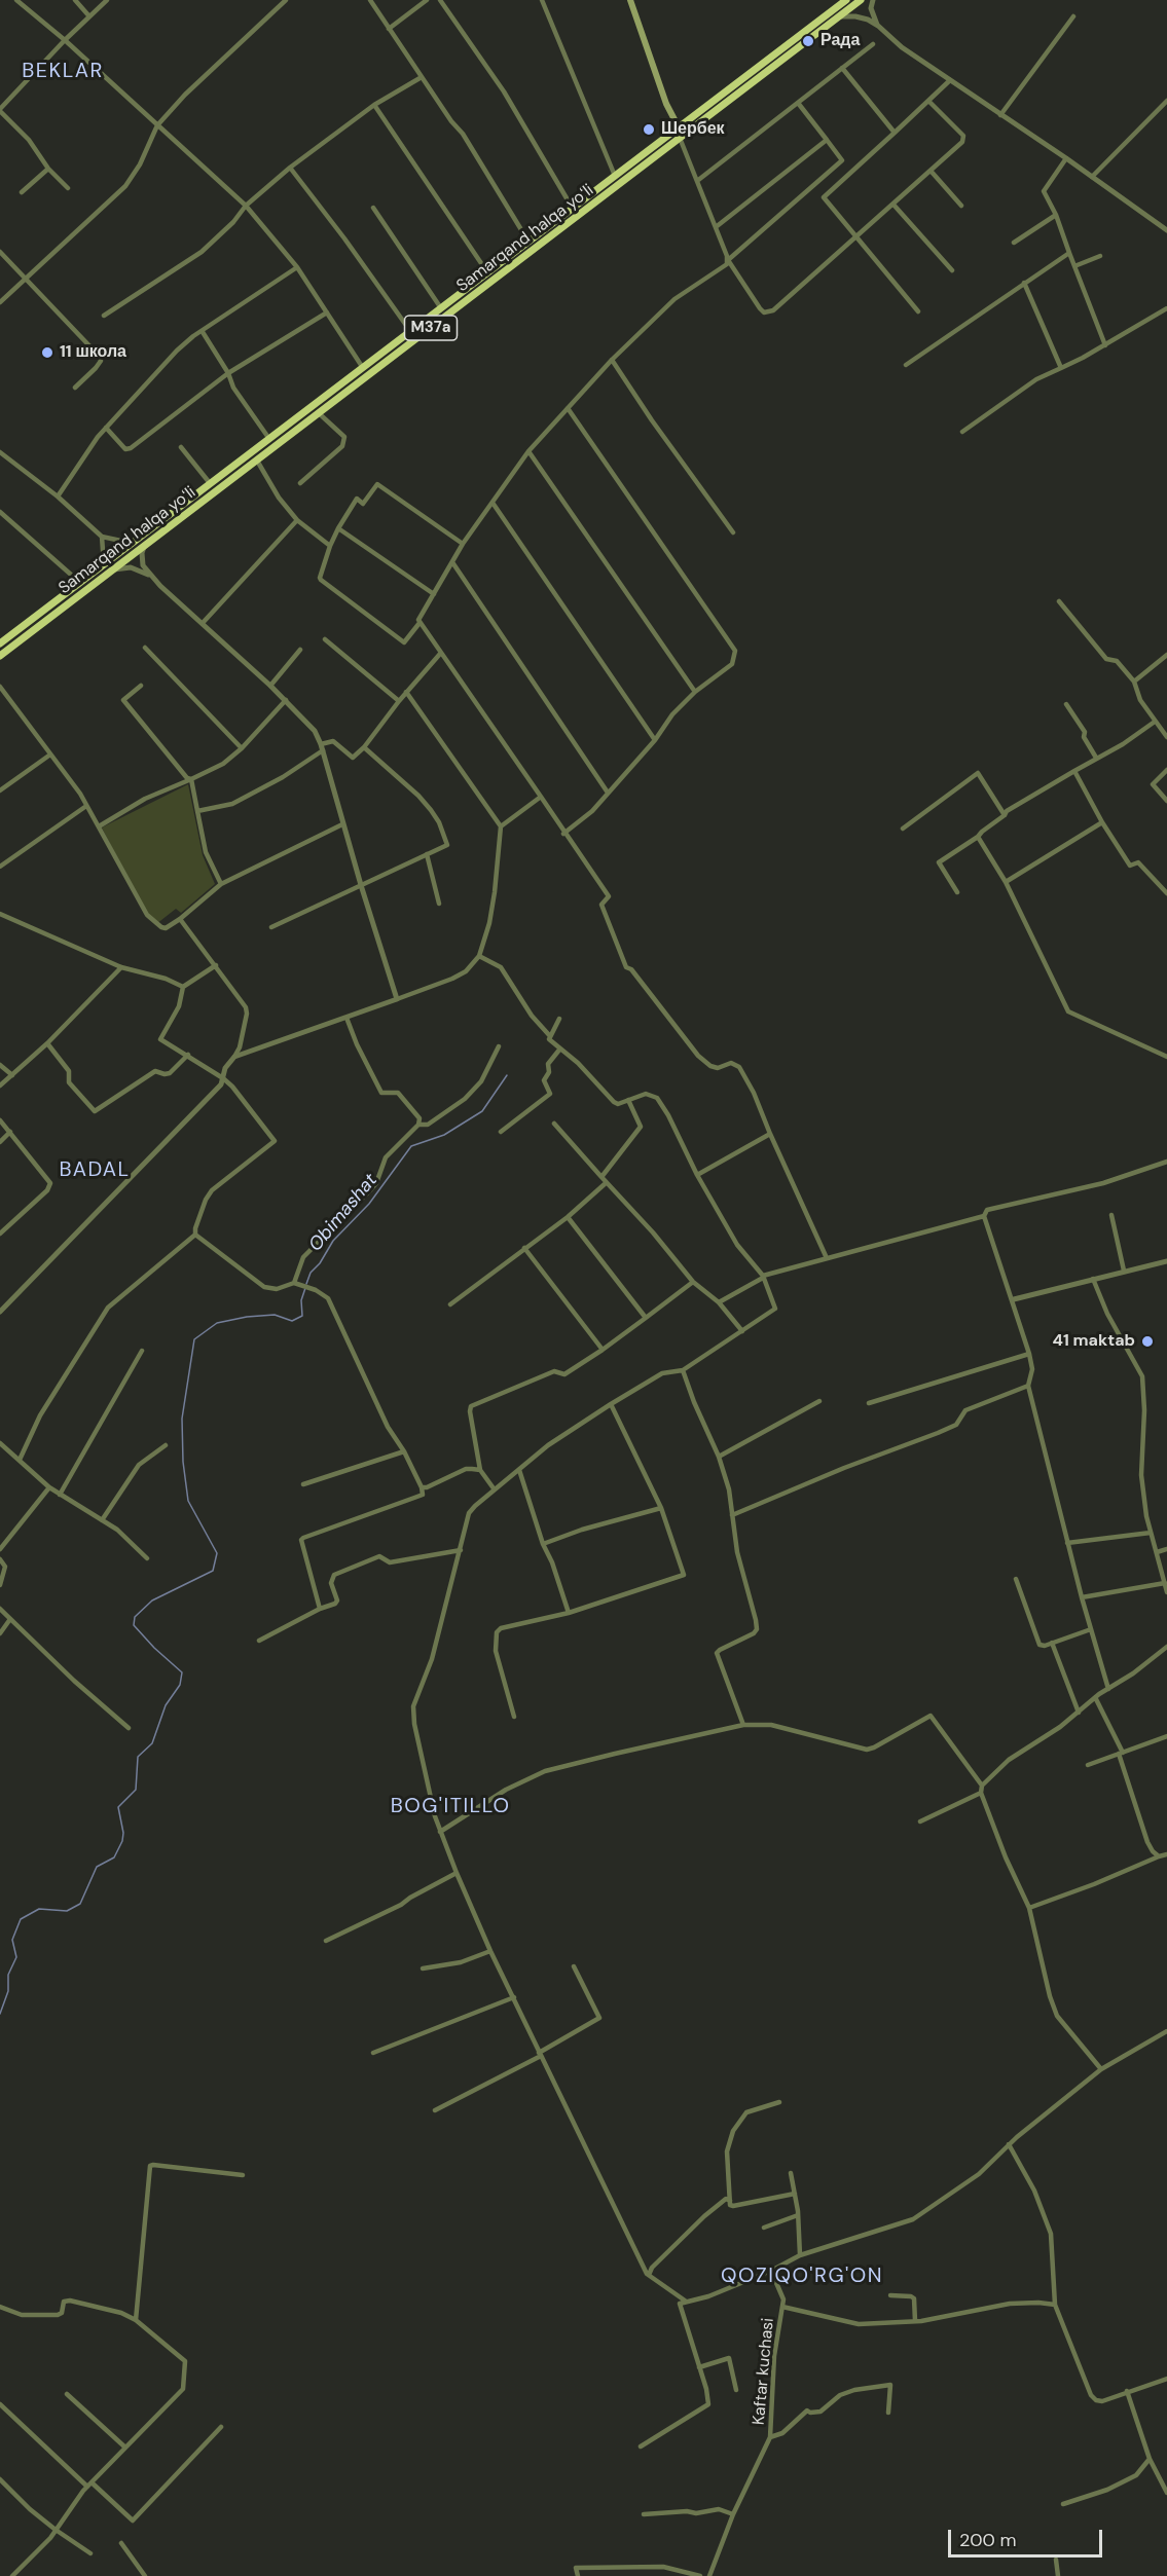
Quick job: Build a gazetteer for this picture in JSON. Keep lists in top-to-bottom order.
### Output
{
  "streets": {
    "highway": ["Samarqand halqa yoʻli", "M37a"],
    "street": ["Kaftar kuchasi"]
  },
  "districts": [
    "BEKLAR",
    "BADAL",
    "BOG'ITILLO",
    "QOZIQO'RG'ON"
  ],
  "water": ["Obimashat"],
  "places": [
    "Рада",
    "Шербек",
    "11 школа",
    "41 maktab"
  ],
  "scale_bar": "200 m"
}
